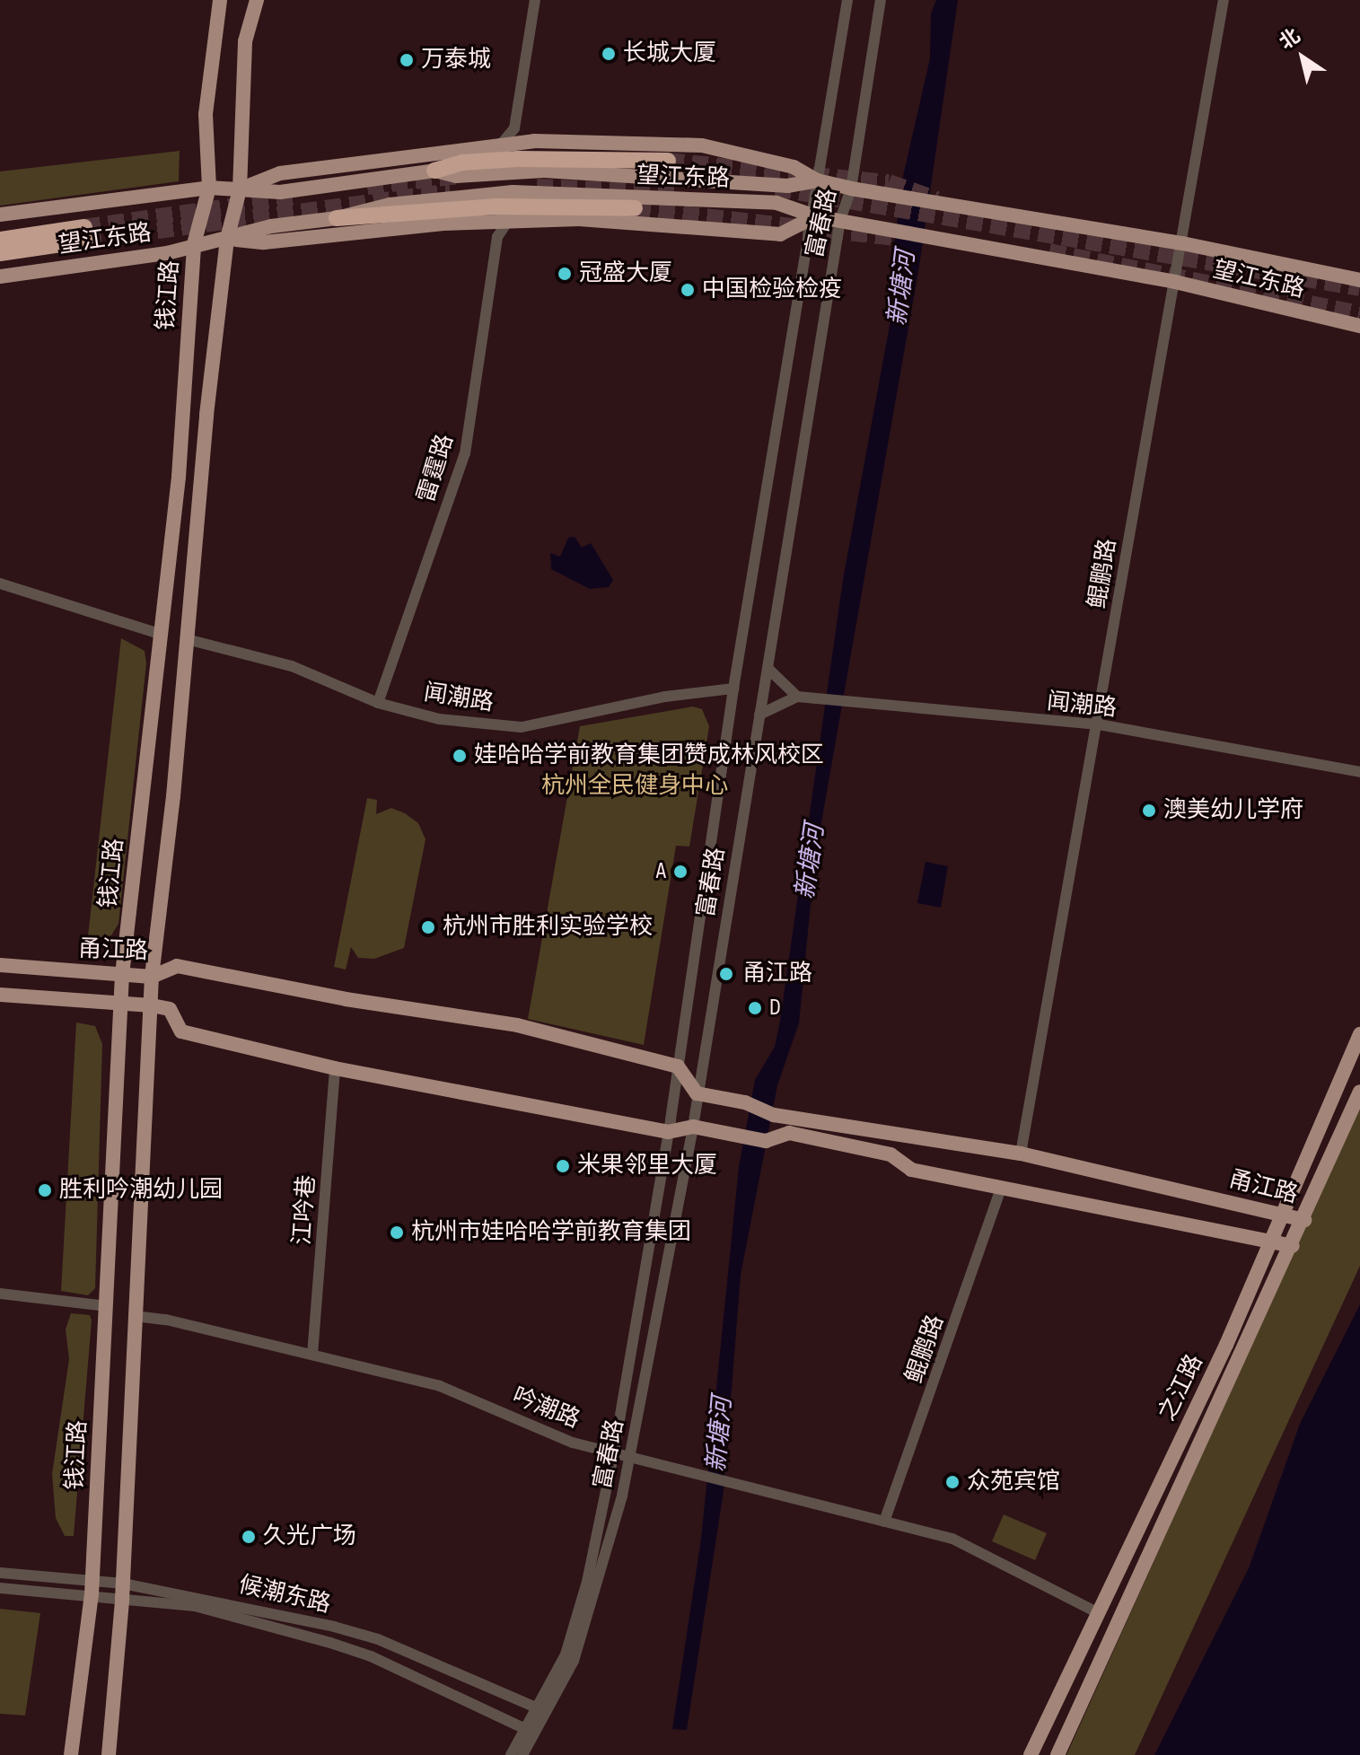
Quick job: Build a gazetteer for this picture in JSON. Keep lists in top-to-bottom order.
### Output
{
  "streets": {
    "main road": [
      "望江东路",
      "钱江路",
      "甬江路",
      "之江路"
    ],
    "street": [
      "富春路",
      "雷霆路",
      "鲲鹏路",
      "闻潮路",
      "江吟巷",
      "吟潮路",
      "候潮东路"
    ]
  },
  "crossings": [
    ["望江东路", "富春路"],
    ["望江东路", "钱江路"],
    ["望江东路", "鲲鹏路"],
    ["富春路", "闻潮路"],
    ["富春路", "甬江路"],
    ["富春路", "吟潮路"],
    ["富春路", "候潮东路"],
    ["钱江路", "甬江路"],
    ["钱江路", "候潮东路"],
    ["雷霆路", "闻潮路"],
    ["鲲鹏路", "闻潮路"],
    ["鲲鹏路", "甬江路"],
    ["鲲鹏路", "吟潮路"],
    ["甬江路", "之江路"],
    ["江吟巷", "吟潮路"],
    ["之江路", "吟潮路"]
  ],
  "water": ["新塘河"],
  "parks": ["杭州全民健身中心"],
  "places": [
    "长城大厦",
    "万泰城",
    "冠盛大厦",
    "中国检验检疫",
    "娃哈哈学前教育集团赞成林风校区",
    "澳美幼儿学府",
    "A",
    "杭州市胜利实验学校",
    "甬江路",
    "D",
    "米果邻里大厦",
    "胜利吟潮幼儿园",
    "杭州市娃哈哈学前教育集团",
    "众苑宾馆",
    "久光广场"
  ],
  "north": "top left"
}
